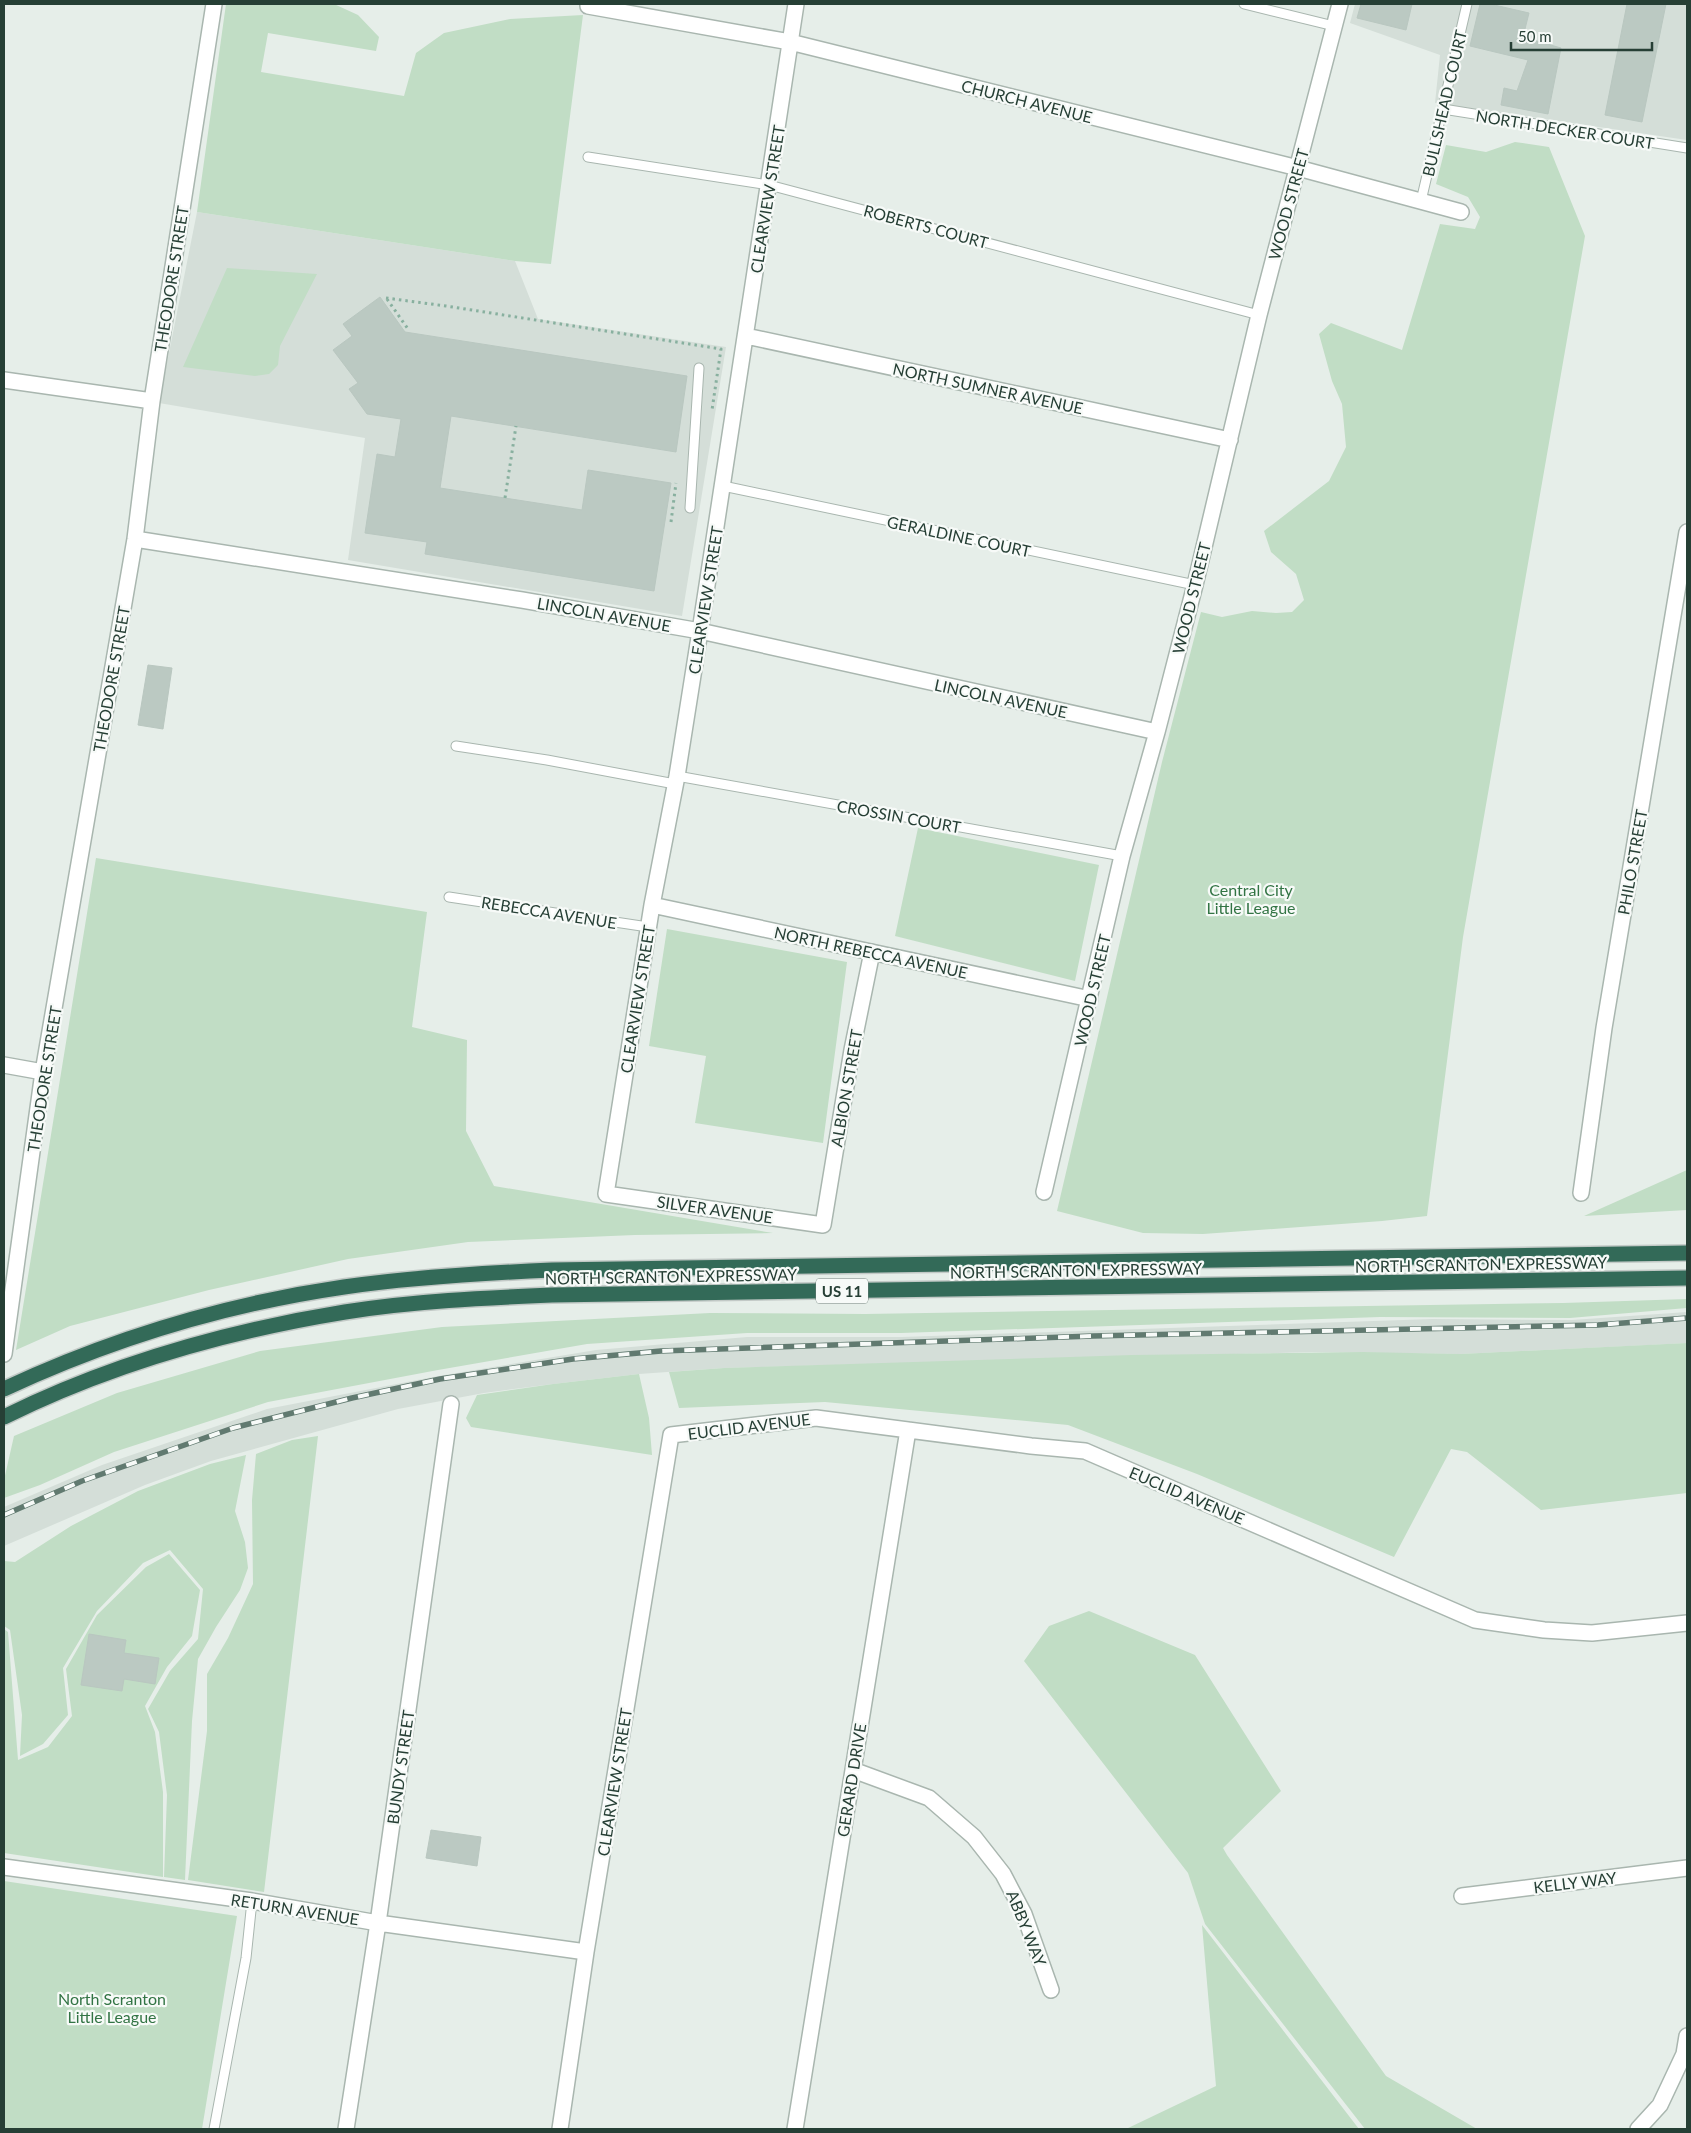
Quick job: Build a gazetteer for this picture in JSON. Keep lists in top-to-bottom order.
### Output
{
  "streets": {
    "highway": ["NORTH SCRANTON EXPRESSWAY", "US 11"],
    "street": [
      "CHURCH AVENUE",
      "CLEARVIEW STREET",
      "WOOD STREET",
      "THEODORE STREET",
      "NORTH SUMNER AVENUE",
      "LINCOLN AVENUE",
      "PHILO STREET",
      "NORTH REBECCA AVENUE",
      "ALBION STREET",
      "SILVER AVENUE",
      "EUCLID AVENUE",
      "BUNDY STREET",
      "GERARD DRIVE",
      "KELLY WAY",
      "RETURN AVENUE",
      "ABBY WAY"
    ],
    "lane": [
      "BULLSHEAD COURT",
      "NORTH DECKER COURT",
      "ROBERTS COURT",
      "GERALDINE COURT",
      "CROSSIN COURT",
      "REBECCA AVENUE"
    ]
  },
  "crossings": [
    ["CHURCH AVENUE", "BULLSHEAD COURT"],
    ["CHURCH AVENUE", "CLEARVIEW STREET"],
    ["CHURCH AVENUE", "WOOD STREET"],
    ["BULLSHEAD COURT", "NORTH DECKER COURT"],
    ["CLEARVIEW STREET", "ROBERTS COURT"],
    ["CLEARVIEW STREET", "NORTH SUMNER AVENUE"],
    ["CLEARVIEW STREET", "GERALDINE COURT"],
    ["CLEARVIEW STREET", "LINCOLN AVENUE"],
    ["CLEARVIEW STREET", "CROSSIN COURT"],
    ["CLEARVIEW STREET", "REBECCA AVENUE"],
    ["CLEARVIEW STREET", "NORTH REBECCA AVENUE"],
    ["CLEARVIEW STREET", "SILVER AVENUE"],
    ["CLEARVIEW STREET", "EUCLID AVENUE"],
    ["CLEARVIEW STREET", "RETURN AVENUE"],
    ["WOOD STREET", "ROBERTS COURT"],
    ["WOOD STREET", "NORTH SUMNER AVENUE"],
    ["WOOD STREET", "GERALDINE COURT"],
    ["WOOD STREET", "LINCOLN AVENUE"],
    ["WOOD STREET", "CROSSIN COURT"],
    ["WOOD STREET", "NORTH REBECCA AVENUE"],
    ["THEODORE STREET", "LINCOLN AVENUE"],
    ["NORTH REBECCA AVENUE", "ALBION STREET"],
    ["ALBION STREET", "SILVER AVENUE"],
    ["EUCLID AVENUE", "GERARD DRIVE"],
    ["BUNDY STREET", "RETURN AVENUE"],
    ["GERARD DRIVE", "ABBY WAY"]
  ],
  "parks": ["Central City Little League", "North Scranton Little League"],
  "scale_bar": "50 m"
}
